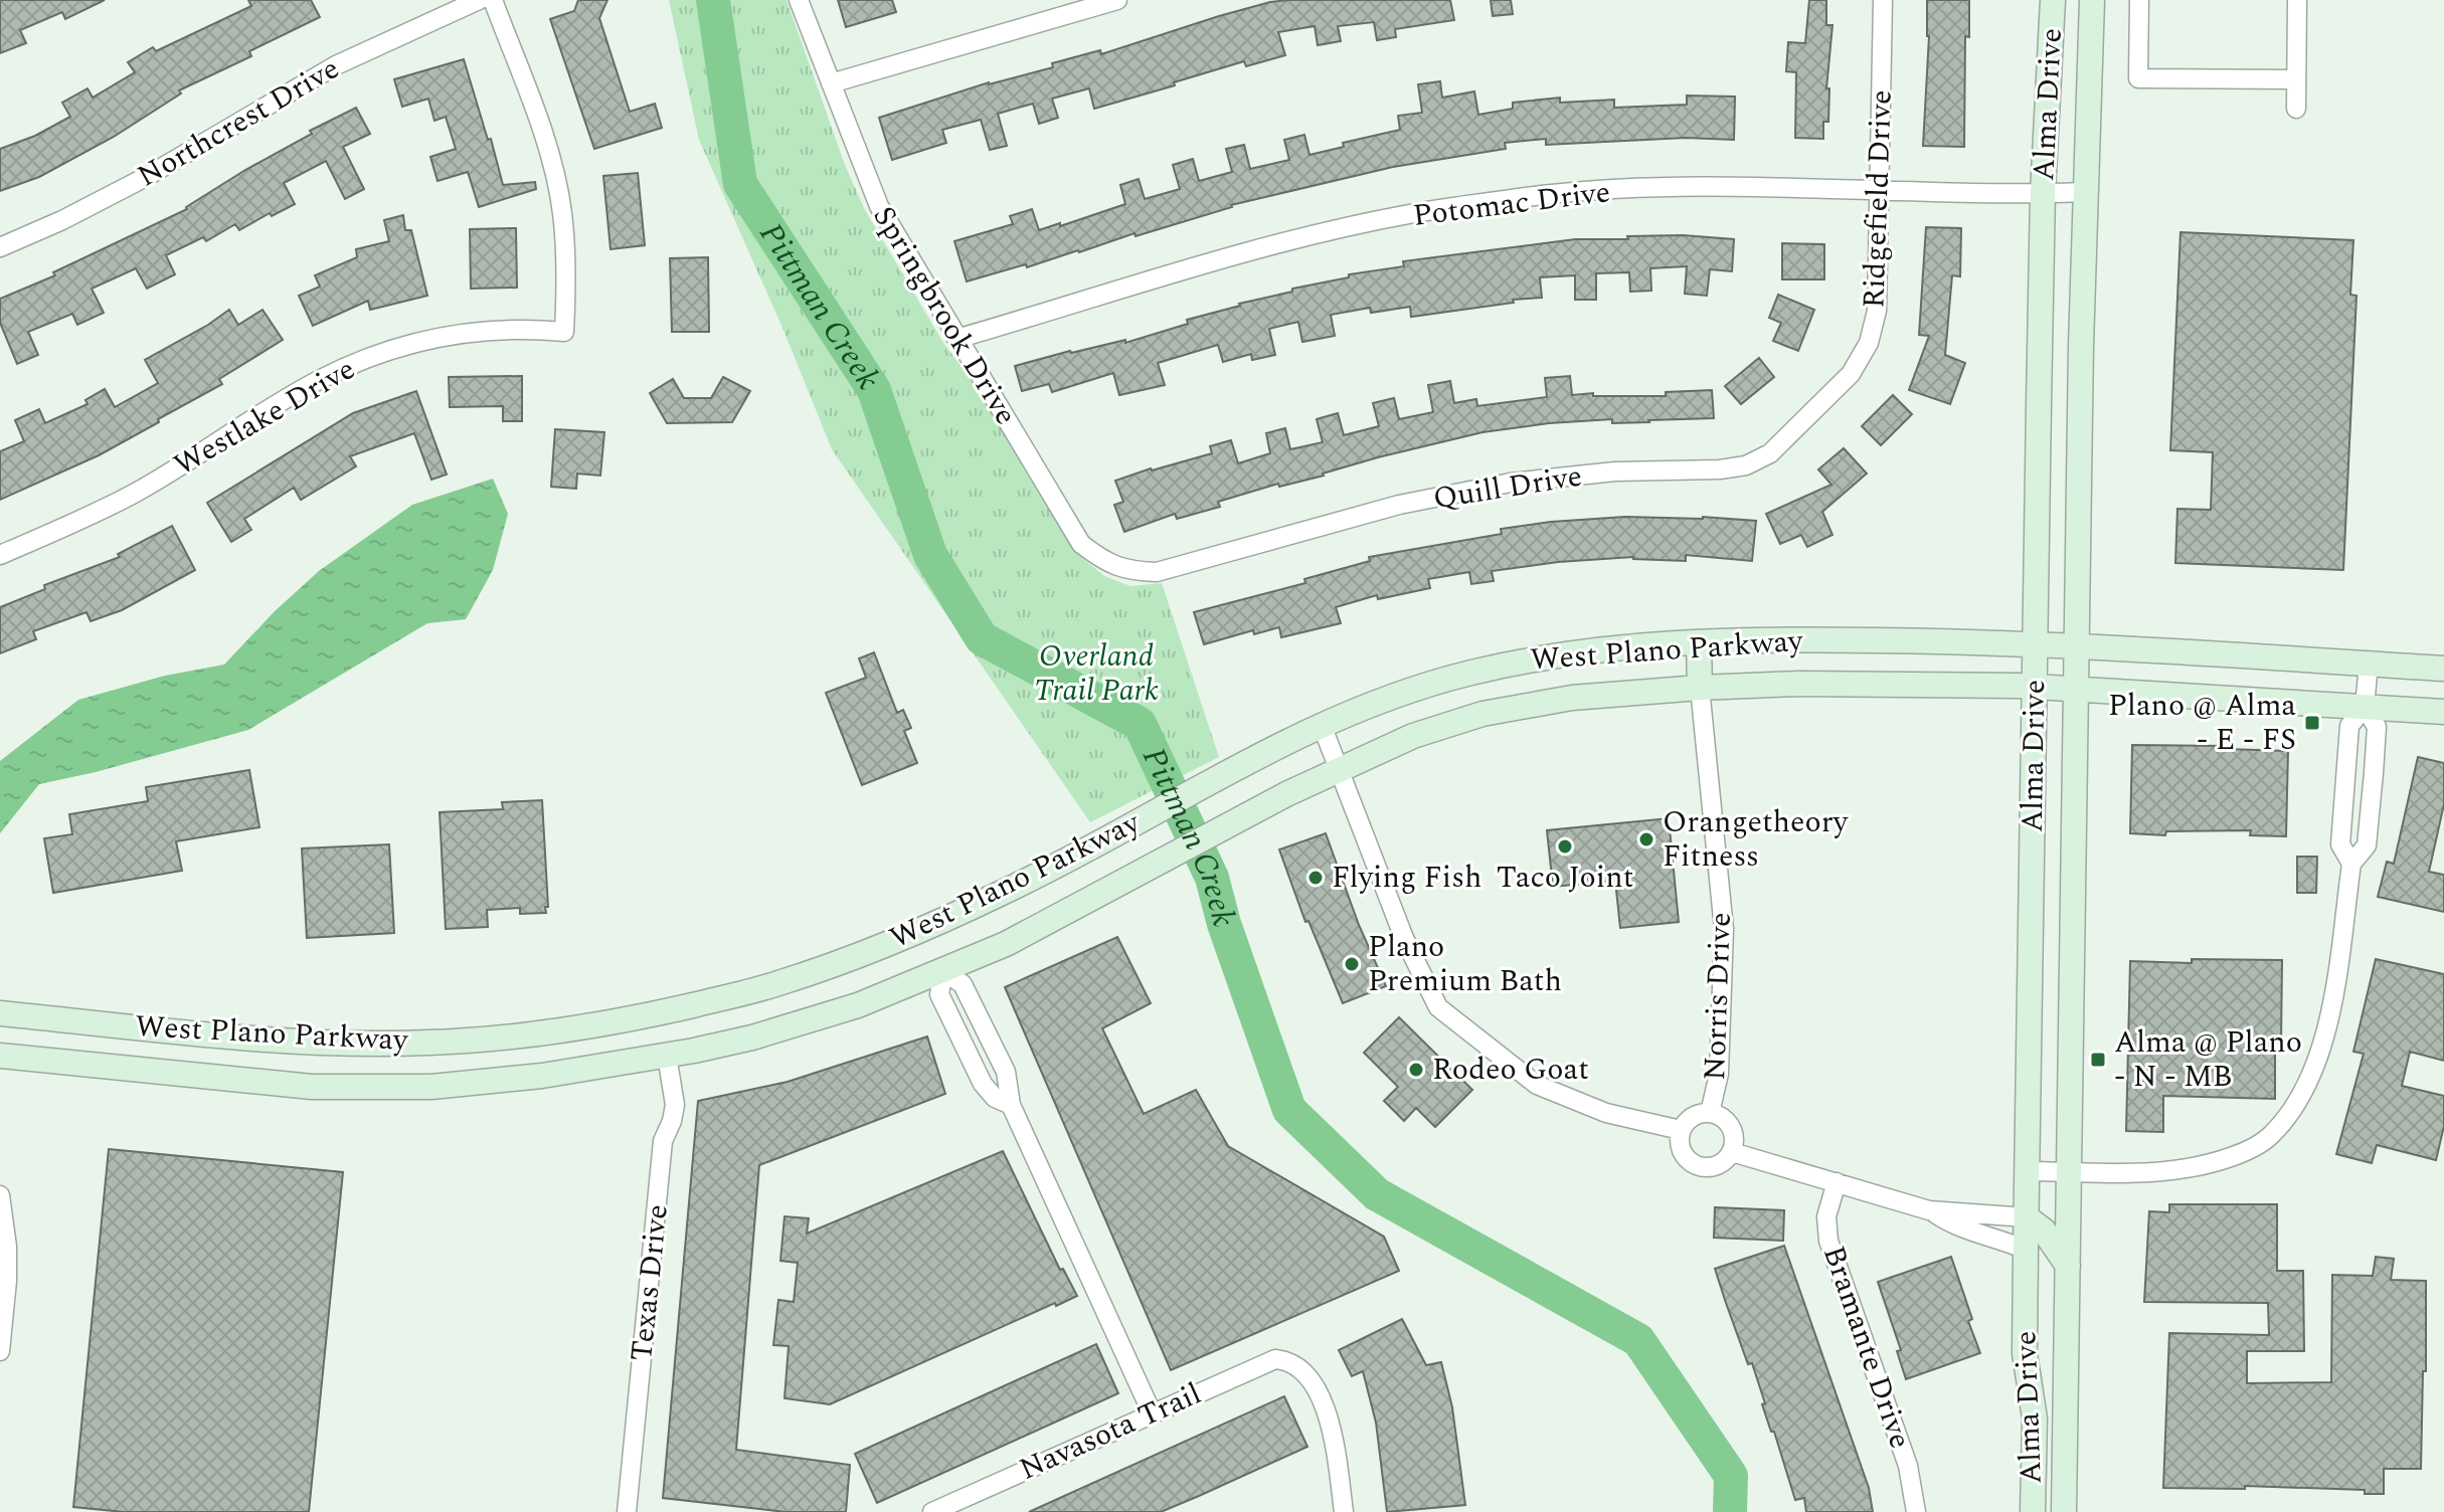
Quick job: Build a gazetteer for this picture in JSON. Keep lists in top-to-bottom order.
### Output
{
  "streets": {
    "main road": ["Alma Drive", "West Plano Parkway"],
    "street": [
      "Northcrest Drive",
      "Ridgefield Drive",
      "Potomac Drive",
      "Springbrook Drive",
      "Westlake Drive",
      "Quill Drive",
      "Norris Drive",
      "Texas Drive",
      "Bramante Drive",
      "Navasota Trail"
    ]
  },
  "crossings": [
    ["Alma Drive", "Potomac Drive"],
    ["Alma Drive", "West Plano Parkway"],
    ["Ridgefield Drive", "Potomac Drive"],
    ["Ridgefield Drive", "Quill Drive"],
    ["Potomac Drive", "Springbrook Drive"],
    ["Springbrook Drive", "Quill Drive"],
    ["West Plano Parkway", "Norris Drive"],
    ["West Plano Parkway", "Texas Drive"]
  ],
  "water": ["Pittman Creek"],
  "parks": ["Overland Trail Park"],
  "places": {
    "transit": ["Plano @ Alma - E - FS", "Alma @ Plano - N - MB"],
    "other": [
      "Orangetheory Fitness",
      "Taco Joint",
      "Flying Fish",
      "Plano Premium Bath",
      "Rodeo Goat"
    ]
  }
}
